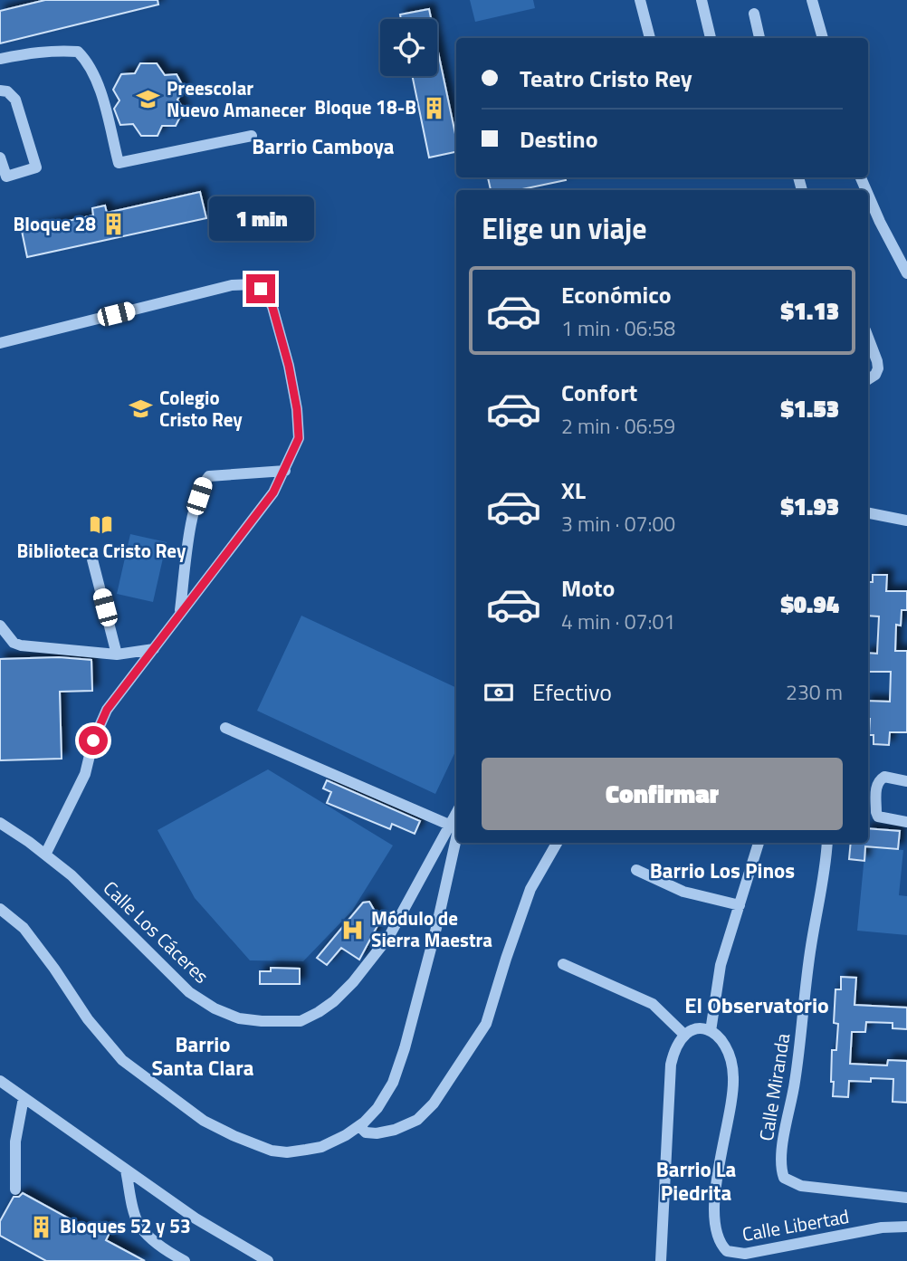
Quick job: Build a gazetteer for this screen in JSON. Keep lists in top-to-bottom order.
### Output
{
  "streets": {
    "street": ["Calle Los Cáceres", "Calle Miranda", "Calle Libertad"]
  },
  "districts": [
    "Barrio Camboya",
    "Barrio Los Pinos",
    "El Observatorio",
    "Barrio Santa Clara",
    "Barrio La Piedrita"
  ],
  "places": {
    "school or university": ["Preescolar Nuevo Amanecer", "Colegio Cristo Rey"],
    "building": ["Bloque 18-B", "Bloque 28", "Bloques 52 y 53"],
    "library": ["Biblioteca Cristo Rey"],
    "hospital": ["Módulo de Sierra Maestra"]
  },
  "page": {
    "banner": ["Teatro Cristo Rey", "Destino"],
    "heading": "Elige un viaje",
    "bubble": "1 min",
    "list": [
      {
        "name": "Económico",
        "note": "1 min · 06:58",
        "value": "$1.13"
      },
      {
        "name": "Confort",
        "note": "2 min · 06:59",
        "value": "$1.53"
      },
      {
        "name": "XL",
        "note": "3 min · 07:00",
        "value": "$1.93"
      },
      {
        "name": "Moto",
        "note": "4 min · 07:01",
        "value": "$0.94"
      }
    ],
    "pay": ["Efectivo", "230 m"],
    "buttons": "Confirmar"
  }
}
